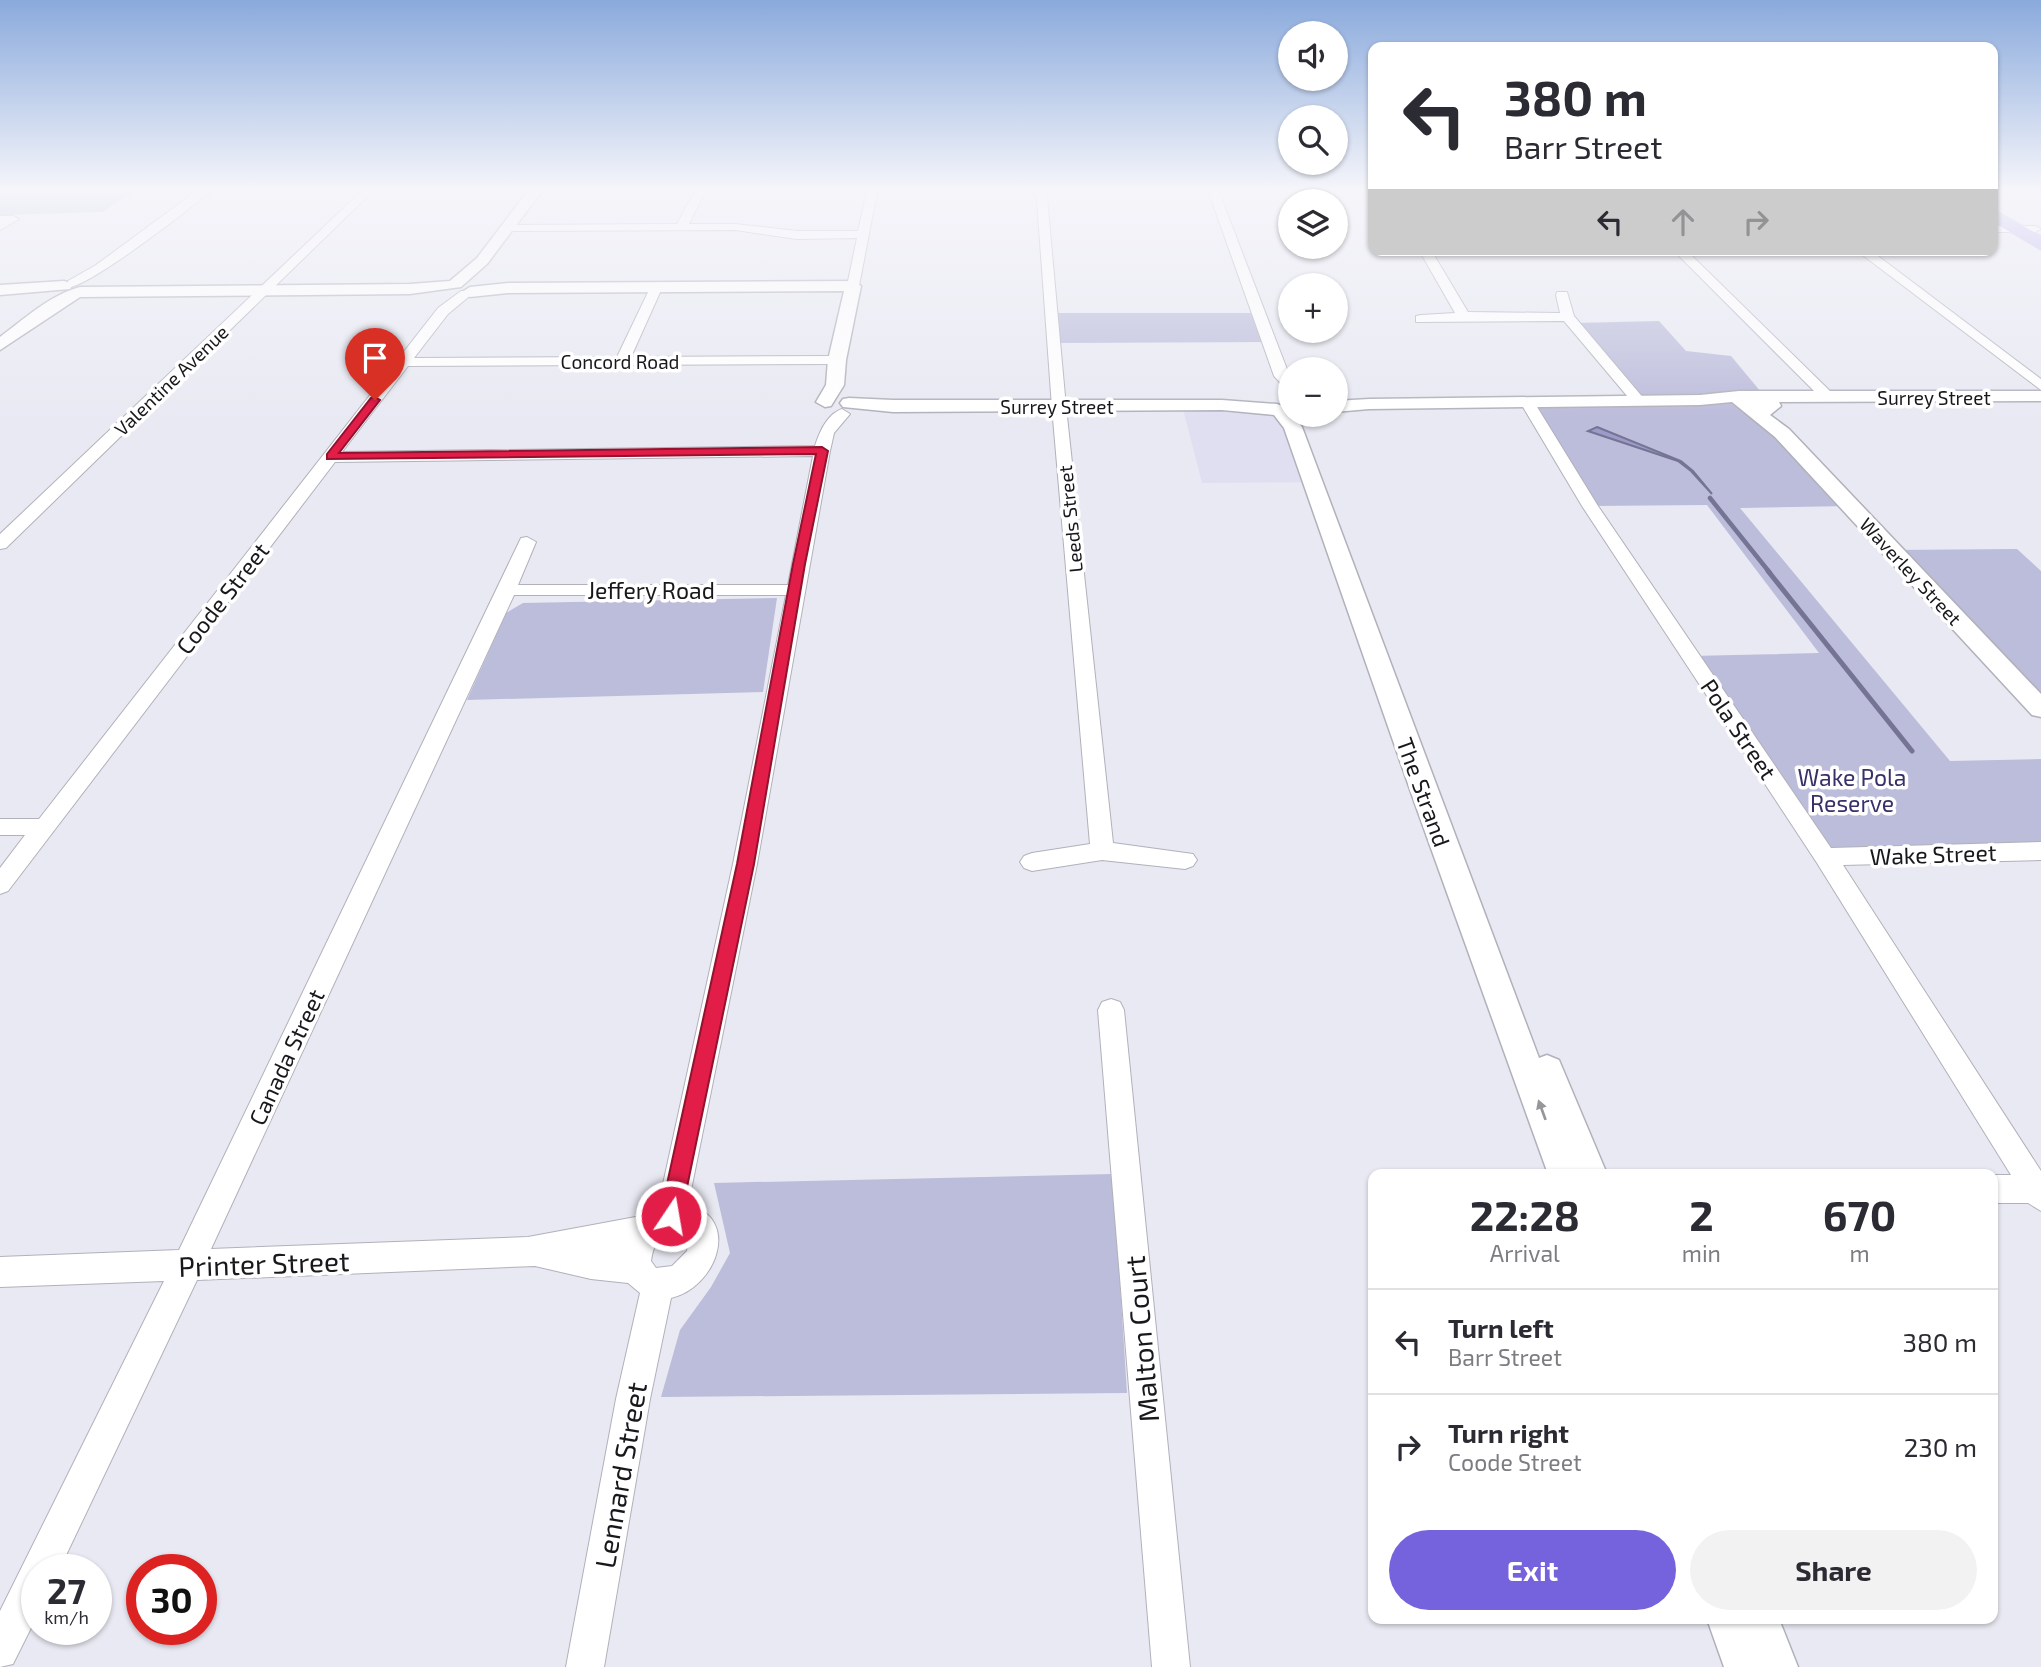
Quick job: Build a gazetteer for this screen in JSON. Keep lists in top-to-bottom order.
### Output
{
  "streets": {
    "street": [
      "Concord Road",
      "Valentine Avenue",
      "Surrey Street",
      "Leeds Street",
      "Waverley Street",
      "Jeffery Road",
      "Coode Street",
      "Pola Street",
      "The Strand",
      "Wake Street",
      "Canada Street",
      "Printer Street",
      "Malton Court",
      "Lennard Street"
    ]
  },
  "crossings": [
    ["Concord Road", "Coode Street"],
    ["Surrey Street", "Leeds Street"],
    ["Surrey Street", "Waverley Street"],
    ["Surrey Street", "Pola Street"],
    ["Jeffery Road", "Canada Street"],
    ["Pola Street", "Wake Street"],
    ["Canada Street", "Printer Street"],
    ["Printer Street", "Lennard Street"]
  ],
  "parks": ["Wake Pola Reserve"],
  "page": {
    "map_buttons": ["+", "−"],
    "turn": ["380 m", "Barr Street"],
    "eta": [
      "22:28",
      "Arrival",
      "2",
      "min",
      "670",
      "m"
    ],
    "list": [
      {
        "name": "Turn left",
        "note": "Barr Street",
        "value": "380 m"
      },
      {
        "name": "Turn right",
        "note": "Coode Street",
        "value": "230 m"
      }
    ],
    "buttons": ["Exit", "Share"],
    "speed": "27 km/h",
    "limit": "30"
  }
}
